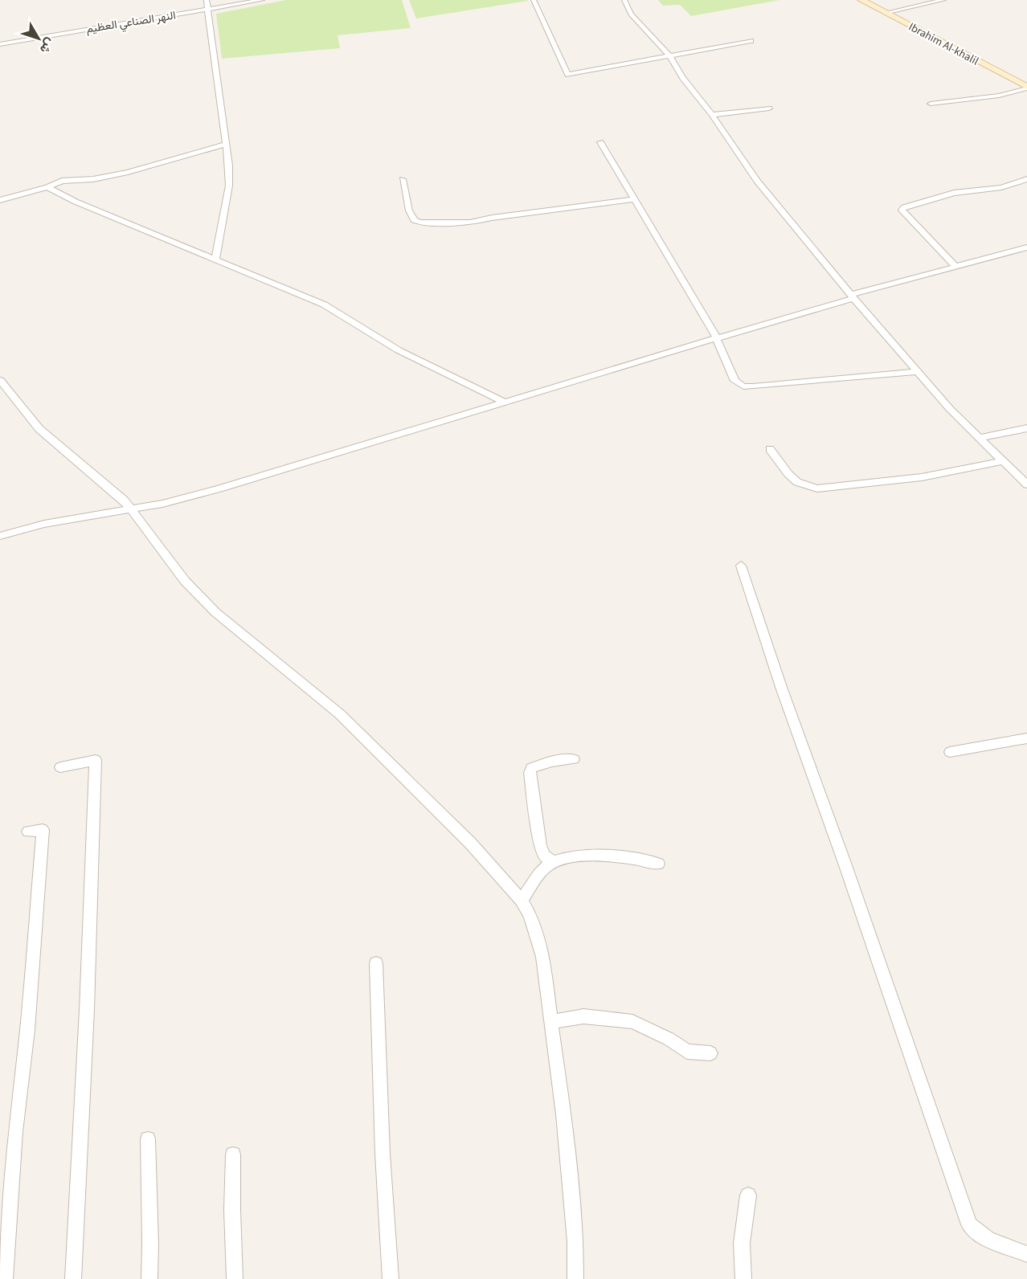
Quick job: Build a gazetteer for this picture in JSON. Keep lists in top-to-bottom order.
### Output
{
  "streets": {
    "street": ["النهر الصناعي العظيم", "Ibrahim Al-khalil"]
  },
  "north": "bottom right"
}
